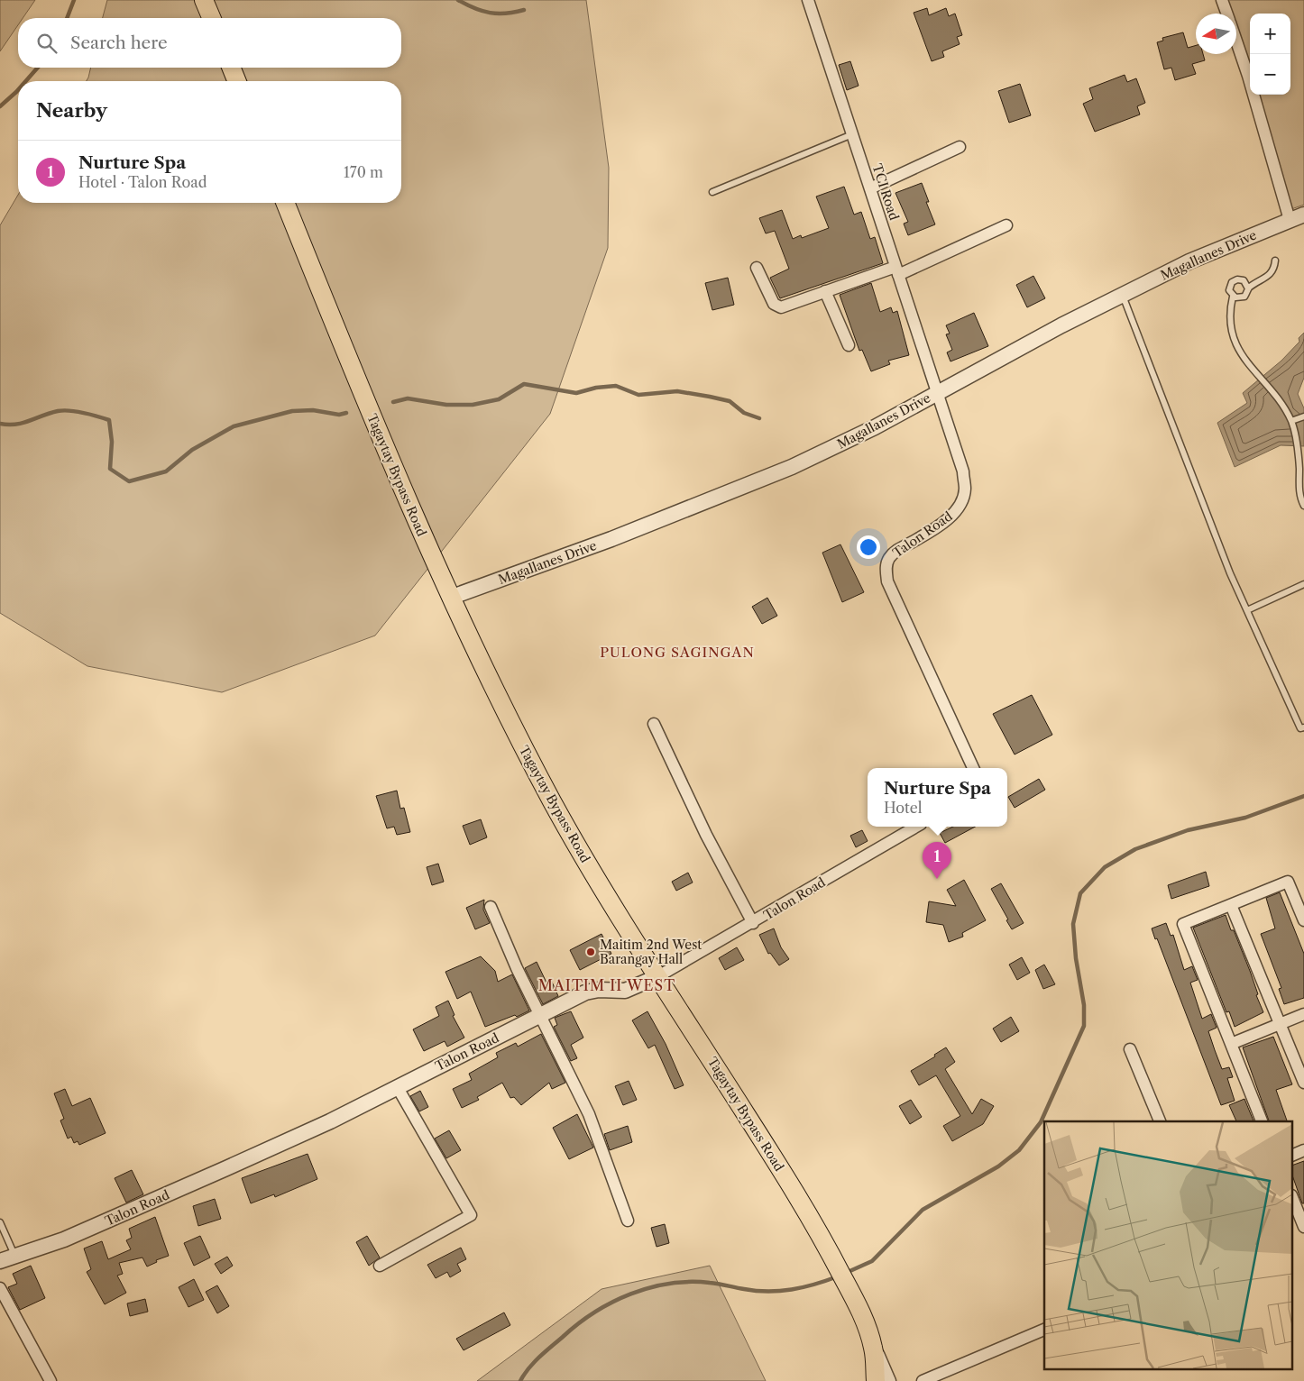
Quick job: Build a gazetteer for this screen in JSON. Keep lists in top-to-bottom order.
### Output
{
  "streets": {
    "main road": ["Tagaytay Bypass Road"],
    "street": ["TCI Road", "Magallanes Drive", "Talon Road"]
  },
  "crossings": [
    ["TCI Road", "Magallanes Drive"],
    ["TCI Road", "Talon Road"],
    ["Magallanes Drive", "Tagaytay Bypass Road"],
    ["Magallanes Drive", "Talon Road"],
    ["Tagaytay Bypass Road", "Talon Road"]
  ],
  "districts": ["PULONG SAGINGAN", "MAITIM II WEST"],
  "places": ["Maitim 2nd West Barangay Hall"],
  "north": "left",
  "page": {
    "map_buttons": ["+", "−"],
    "search": "Search here",
    "heading": "Nearby",
    "list": [
      {
        "mark": "1",
        "name": "Nurture Spa",
        "note": "Hotel · Talon Road",
        "value": "170 m"
      }
    ],
    "popup": ["Nurture Spa", "Hotel"],
    "pins": "1"
  }
}
